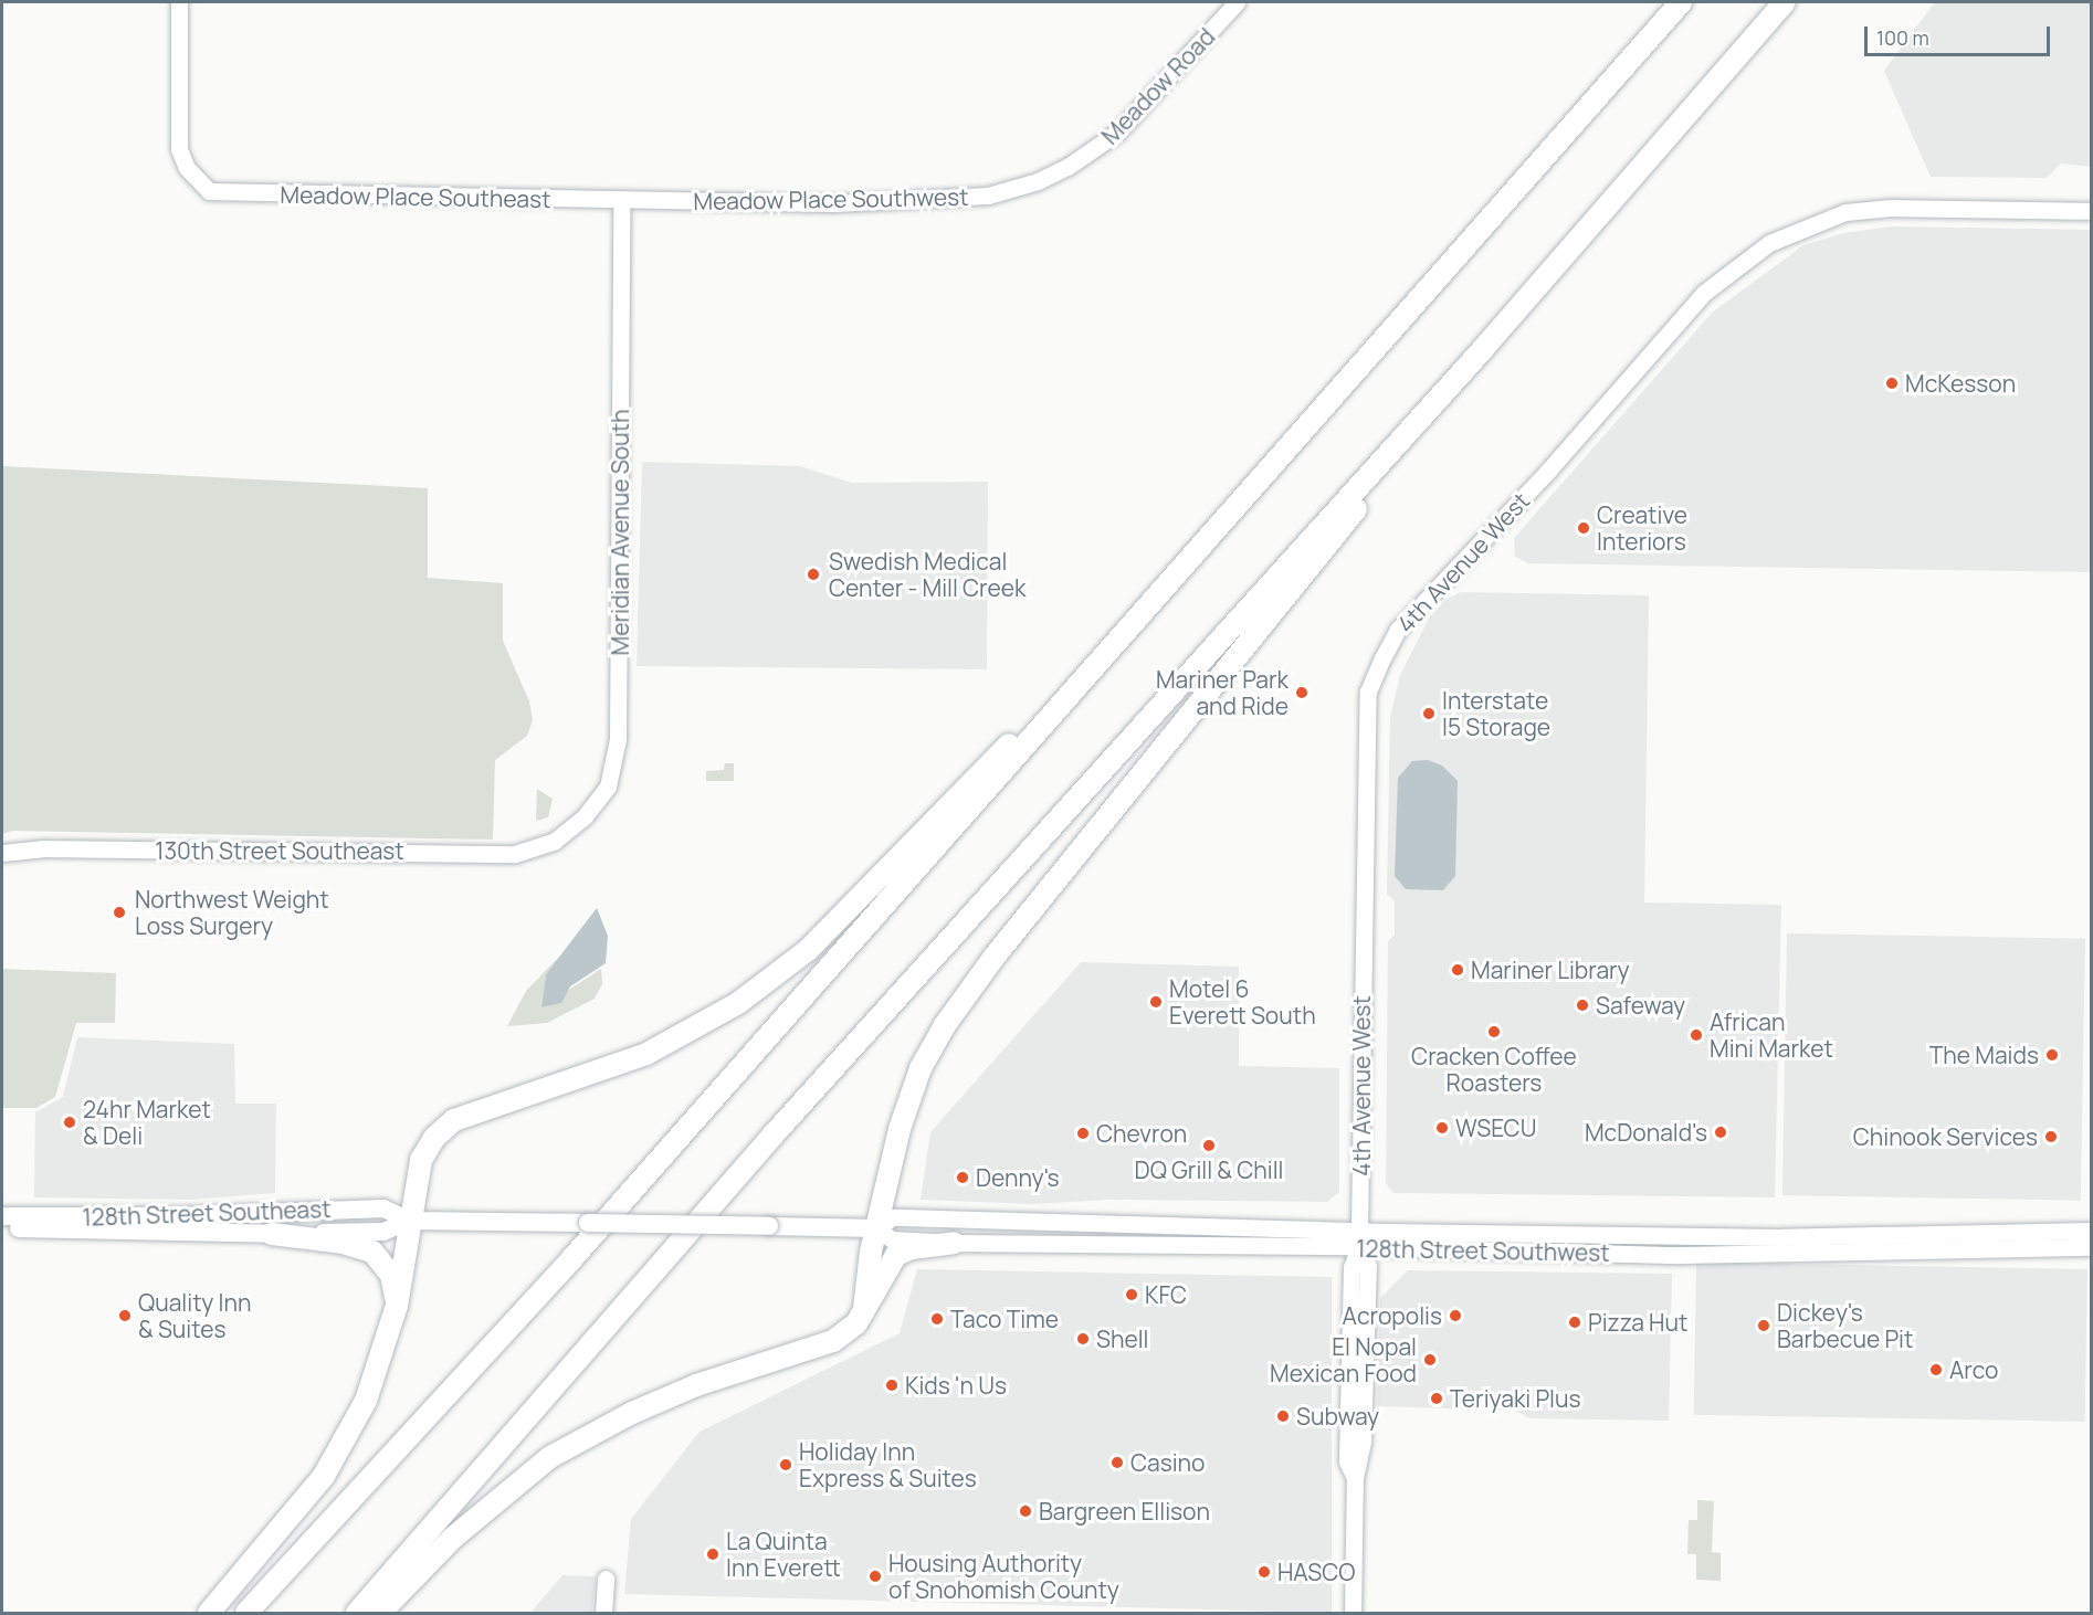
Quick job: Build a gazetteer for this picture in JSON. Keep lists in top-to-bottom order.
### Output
{
  "streets": {
    "main road": ["128th Street Southeast", "128th Street Southwest"],
    "street": [
      "Meadow Road",
      "Meadow Place Southeast",
      "Meadow Place Southwest",
      "Meridian Avenue South",
      "4th Avenue West",
      "130th Street Southeast"
    ]
  },
  "crossings": [
    ["Meadow Road", "Meadow Place Southwest"],
    ["Meadow Place Southeast", "Meadow Place Southwest"],
    ["Meadow Place Southeast", "Meridian Avenue South"],
    ["Meadow Place Southwest", "Meridian Avenue South"],
    ["Meridian Avenue South", "130th Street Southeast"],
    ["4th Avenue West", "128th Street Southwest"],
    ["128th Street Southeast", "128th Street Southwest"]
  ],
  "places": [
    "McKesson",
    "Creative Interiors",
    "Swedish Medical Center - Mill Creek",
    "Mariner Park and Ride",
    "Interstate I5 Storage",
    "Northwest Weight Loss Surgery",
    "Mariner Library",
    "Motel 6 Everett South",
    "Safeway",
    "Cracken Coffee Roasters",
    "African Mini Market",
    "The Maids",
    "24hr Market & Deli",
    "WSECU",
    "McDonald's",
    "Chevron",
    "Chinook Services",
    "DQ Grill & Chill",
    "Denny's",
    "KFC",
    "Quality Inn & Suites",
    "Acropolis",
    "Taco Time",
    "Pizza Hut",
    "Dickey's Barbecue Pit",
    "Shell",
    "El Nopal Mexican Food",
    "Arco",
    "Kids 'n Us",
    "Teriyaki Plus",
    "Subway",
    "Casino",
    "Holiday Inn Express & Suites",
    "Bargreen Ellison",
    "La Quinta Inn Everett",
    "HASCO",
    "Housing Authority of Snohomish County"
  ],
  "scale_bar": "100 m"
}
